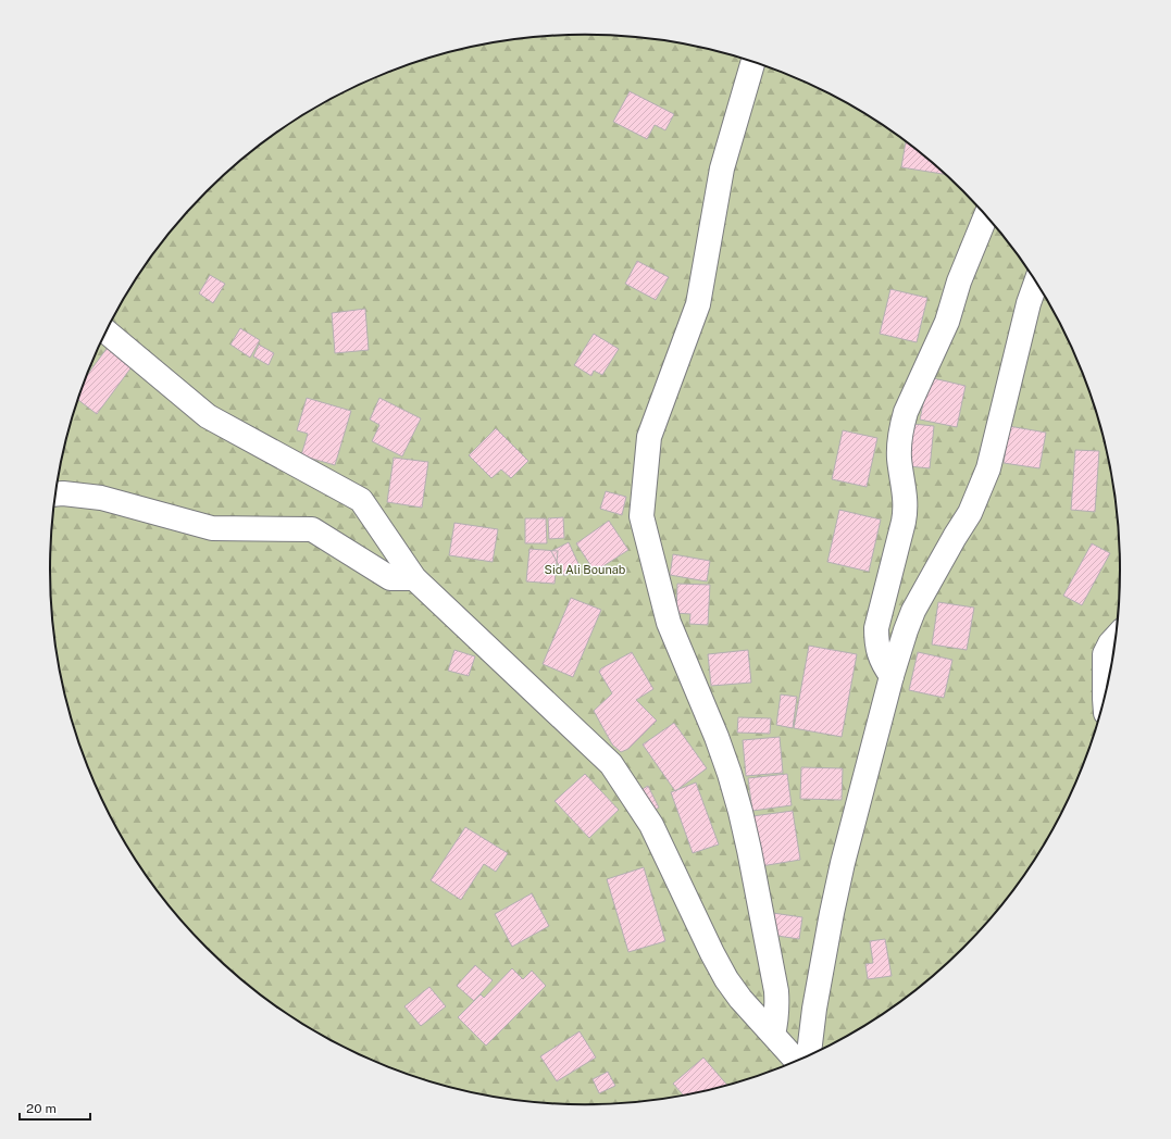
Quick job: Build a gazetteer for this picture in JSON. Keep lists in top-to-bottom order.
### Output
{
  "parks": ["Sid Ali Bounab"],
  "scale_bar": "20 m"
}
